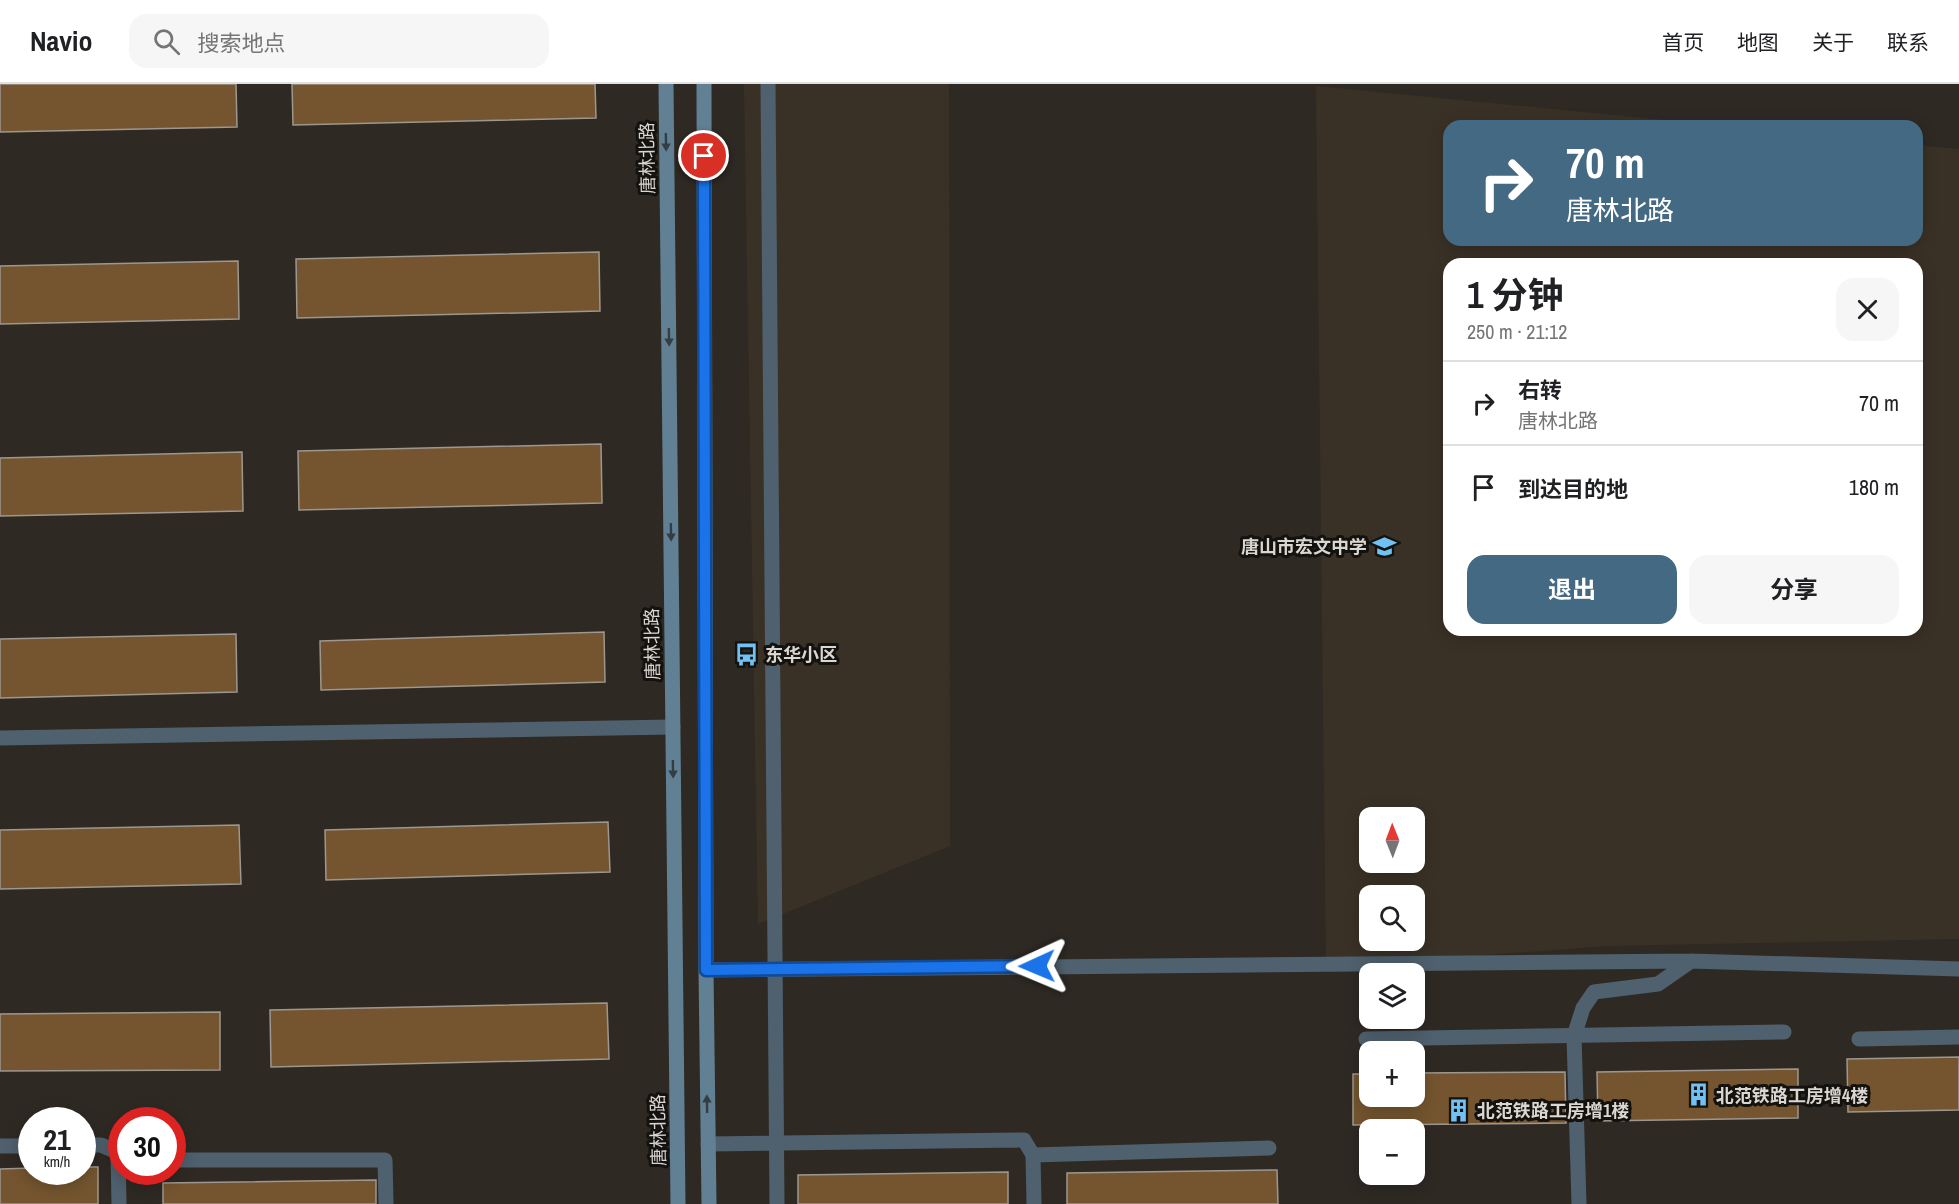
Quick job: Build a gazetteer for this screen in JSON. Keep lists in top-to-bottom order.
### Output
{
  "streets": {
    "main road": ["唐林北路"]
  },
  "places": {
    "school or university": ["唐山市宏文中学"],
    "bus stop": ["东华小区"],
    "building": ["北范铁路工房增4楼", "北范铁路工房增1楼"]
  },
  "north": "top",
  "page": {
    "header": "Navio",
    "search": "搜索地点",
    "nav": [
      "首页",
      "地图",
      "关于",
      "联系"
    ],
    "turn": ["70 m", "唐林北路"],
    "heading": ["1 分钟", "250 m · 21:12"],
    "list": [
      {
        "name": "右转",
        "note": "唐林北路",
        "value": "70 m"
      },
      {
        "name": "到达目的地",
        "value": "180 m"
      }
    ],
    "buttons": ["退出", "分享"],
    "map_buttons": ["+", "−"],
    "speed": "21 km/h",
    "limit": "30"
  }
}
